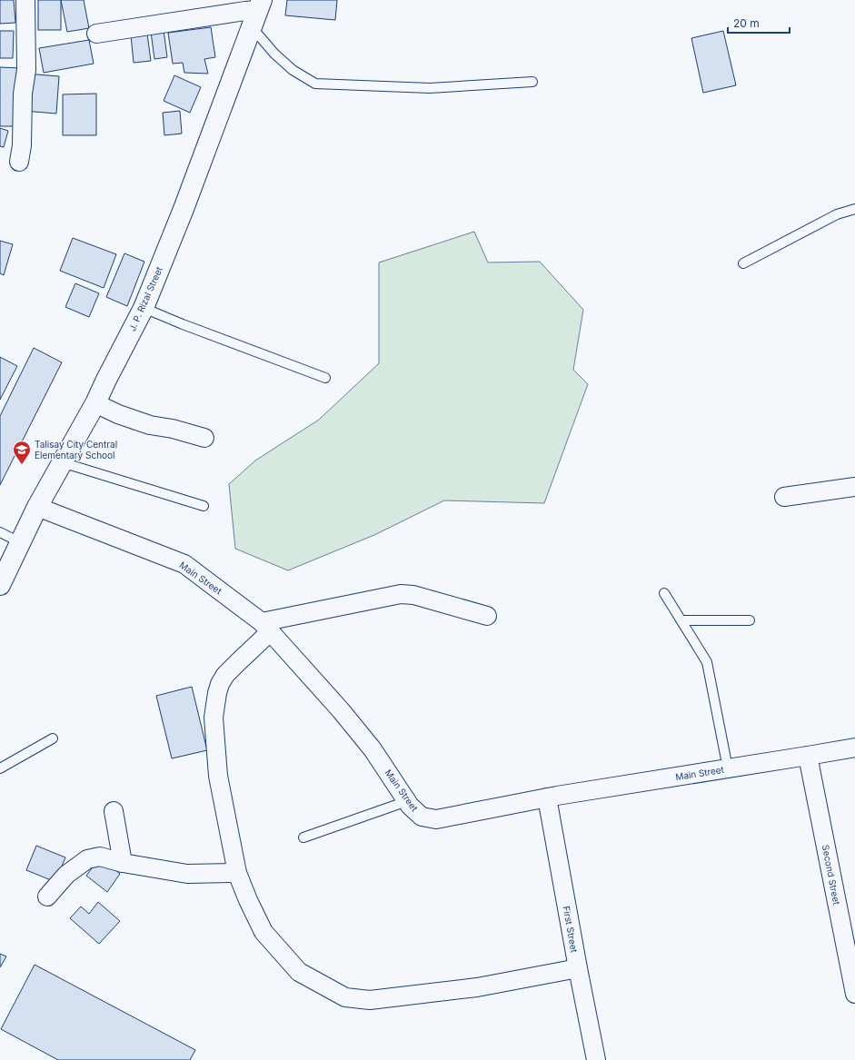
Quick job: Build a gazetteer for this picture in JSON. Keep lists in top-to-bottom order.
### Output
{
  "streets": {
    "street": [
      "J. P. Rizal Street",
      "Main Street",
      "Second Street",
      "First Street"
    ]
  },
  "crossings": [
    ["J. P. Rizal Street", "Main Street"],
    ["Main Street", "Second Street"],
    ["Main Street", "First Street"]
  ],
  "places": {
    "school or university": ["Talisay City Central Elementary School"]
  },
  "scale_bar": "20 m"
}
